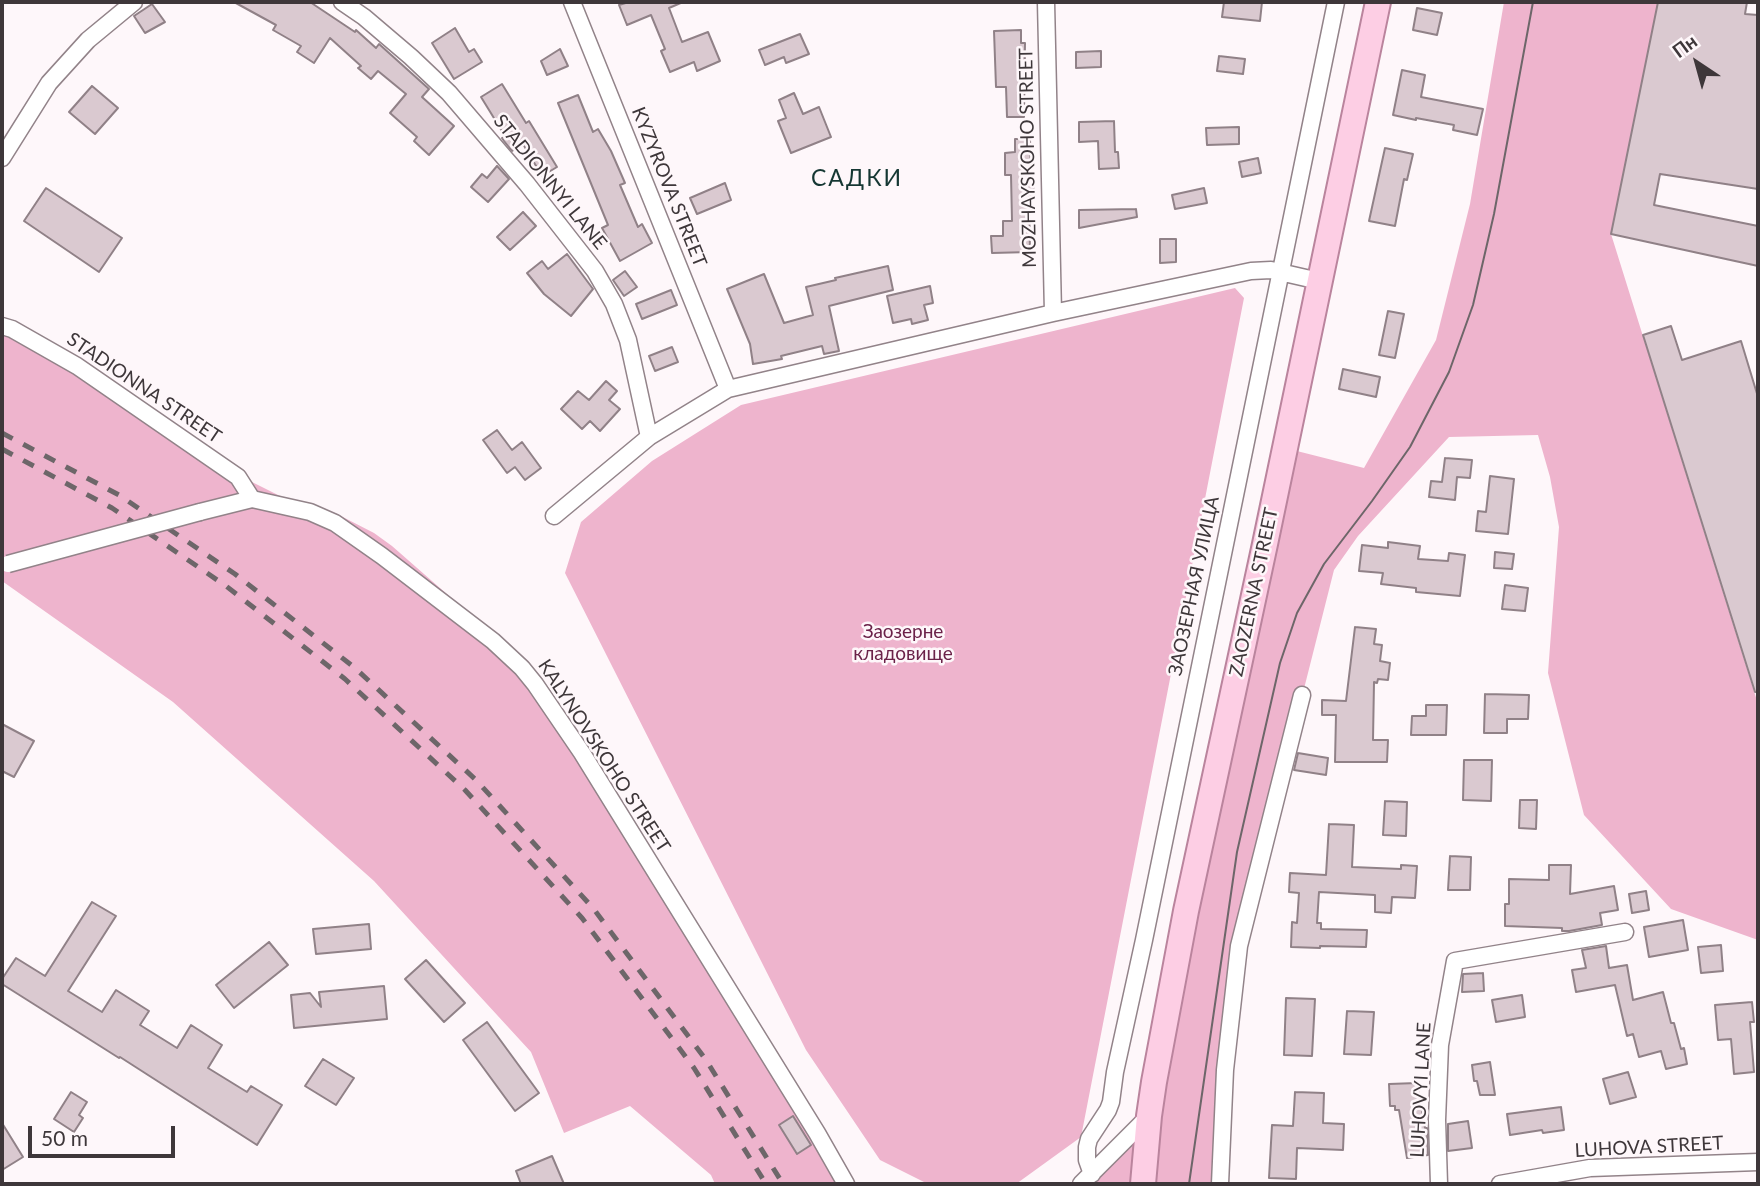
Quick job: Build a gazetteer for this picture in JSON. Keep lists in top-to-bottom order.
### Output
{
  "streets": {
    "main road": ["ZAOZERNA STREET"],
    "street": [
      "MOZHAYSKOHO STREET",
      "STADIONNYI LANE",
      "KYZYROVA STREET",
      "STADIONNA STREET",
      "ЗАОЗЕРНАЯ УЛИЦА",
      "KALYNOVSKOHO STREET",
      "LUHOVYI LANE",
      "LUHOVA STREET"
    ]
  },
  "crossings": [
    ["STADIONNA STREET", "KALYNOVSKOHO STREET"]
  ],
  "districts": ["САДКИ"],
  "parks": ["Заозерне кладовище"],
  "scale_bar": "50 m",
  "north": "top left"
}
